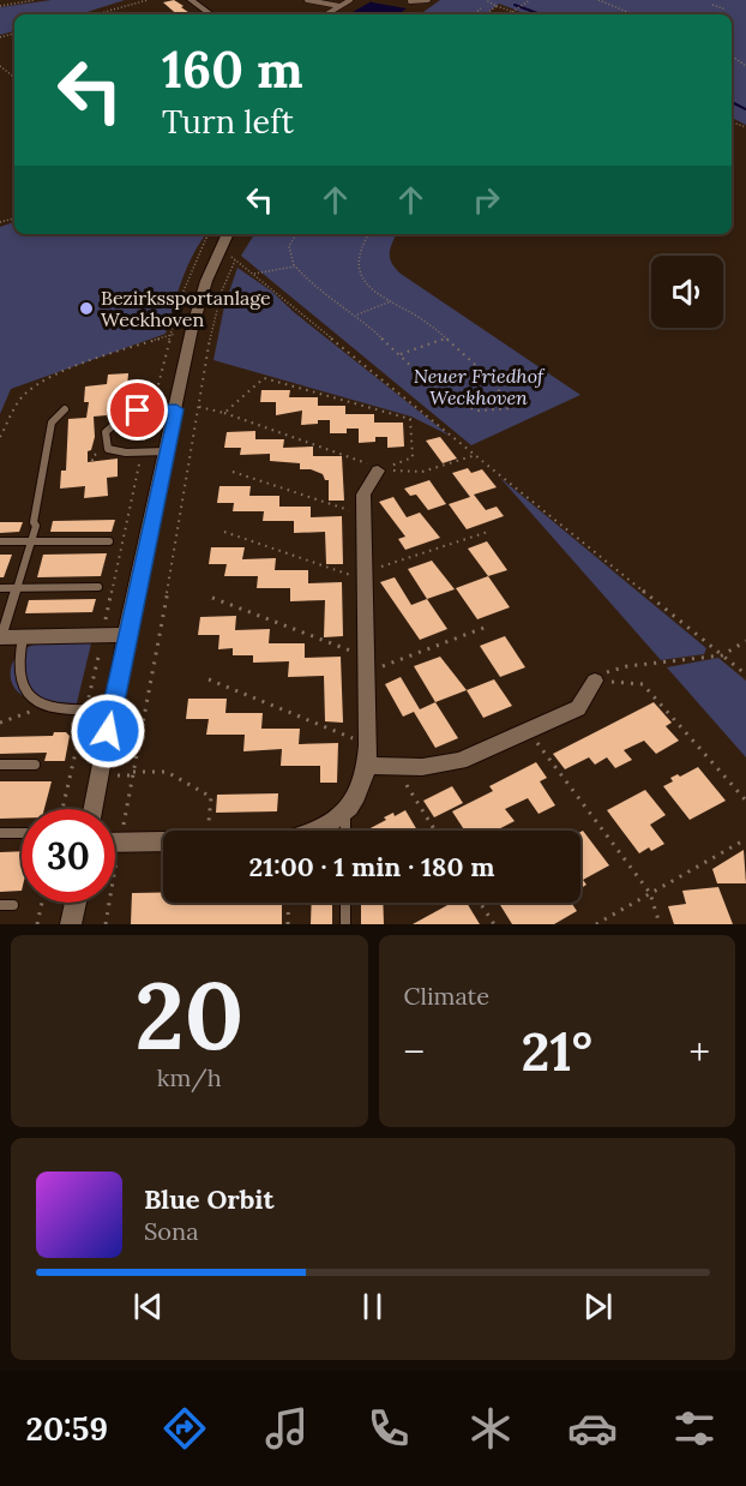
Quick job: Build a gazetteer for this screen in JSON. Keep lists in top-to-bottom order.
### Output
{
  "parks": ["Neuer Friedhof Weckhoven"],
  "places": ["Bezirkssportanlage Weckhoven"],
  "page": {
    "turn": ["160 m", "Turn left"],
    "limit": "30",
    "trip": "21:00 · 1 min · 180 m",
    "tile": [
      ["20", "km/h"],
      "Climate"
    ],
    "heat": ["−", "21°", "+"],
    "song": ["Blue Orbit", "Sona"],
    "tabs": "20:59"
  }
}
